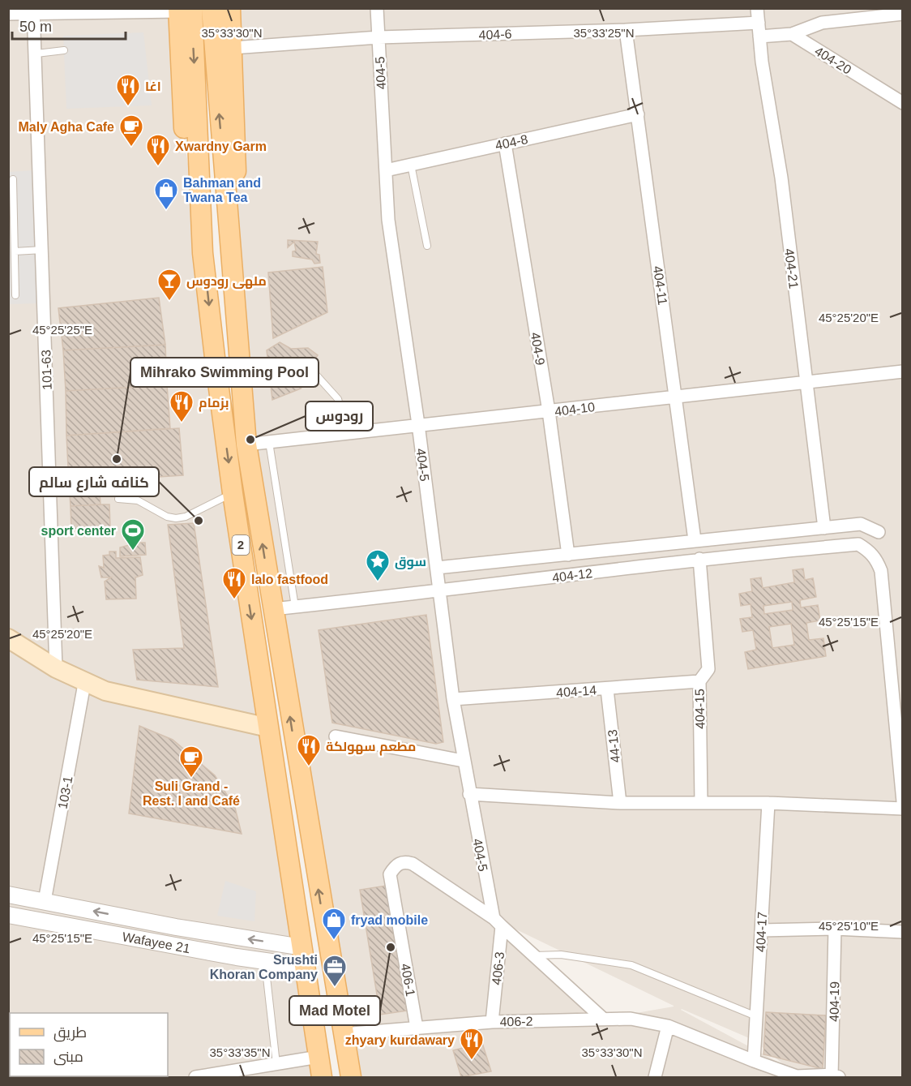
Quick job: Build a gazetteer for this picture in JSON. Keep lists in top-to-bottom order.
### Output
{
  "streets": {
    "main road": ["2"],
    "street": [
      "404-6",
      "404-20",
      "404-5",
      "404-8",
      "404-21",
      "404-11",
      "404-9",
      "101-63",
      "404-10",
      "404-12",
      "404-14",
      "404-15",
      "44-13",
      "103-1",
      "404-17",
      "Wafayee 21",
      "406-3",
      "406-1",
      "404-19",
      "406-2"
    ]
  },
  "crossings": [
    ["404-6", "404-5"],
    ["404-6", "404-21"],
    ["404-6", "404-11"],
    ["404-5", "404-8"],
    ["404-5", "404-10"],
    ["404-5", "404-12"],
    ["404-5", "404-14"],
    ["404-5", "406-3"],
    ["404-5", "406-1"],
    ["404-8", "404-11"],
    ["404-8", "404-9"],
    ["404-21", "404-10"],
    ["404-11", "404-10"],
    ["404-9", "404-10"],
    ["404-10", "2"],
    ["2", "404-12"],
    ["2", "Wafayee 21"],
    ["2", "406-2"],
    ["404-12", "404-15"],
    ["404-14", "404-15"],
    ["404-14", "44-13"],
    ["103-1", "Wafayee 21"],
    ["404-17", "406-2"],
    ["406-3", "406-1"],
    ["406-3", "406-2"],
    ["406-1", "406-2"]
  ],
  "places": {
    "restaurant": [
      "اغا",
      "Xwardny Garm",
      "بزمام",
      "lalo fastfood",
      "مطعم سهولكة",
      "zhyary kurdawary"
    ],
    "cafe": ["Maly Agha Cafe", "Suli Grand - Rest. I and Café"],
    "shop": ["Bahman and Twana Tea", "fryad mobile"],
    "bar": ["ملهى رودوس"],
    "other": [
      "رودوس",
      "Mihrako Swimming Pool",
      "كنافه شارع سالم",
      "Mad Motel"
    ],
    "sports": ["sport center"],
    "place": ["سوق"],
    "office": ["Srushti Khoran Company"]
  },
  "legend": ["طريق", "مبنى"],
  "scale_bar": "50 m",
  "coordinates": [
    "35°33'30\"N",
    "35°33'25\"N",
    "45°25'20\"E",
    "45°25'25\"E",
    "45°25'15\"E",
    "45°25'10\"E",
    "35°33'35\"N"
  ]
}
